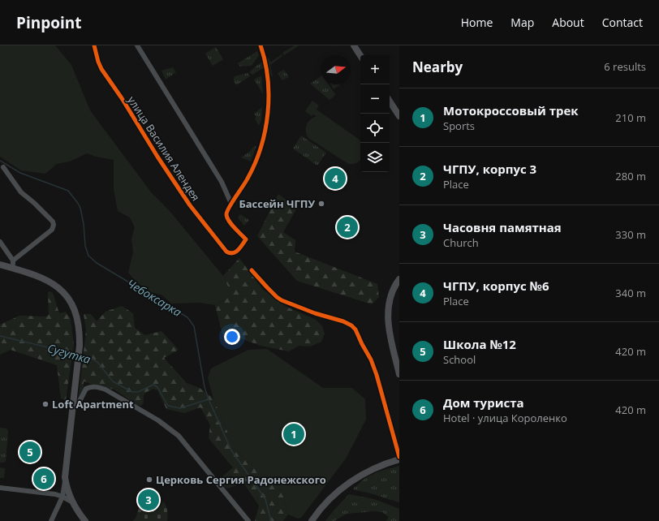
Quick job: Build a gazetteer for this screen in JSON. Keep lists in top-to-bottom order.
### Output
{
  "streets": {
    "street": ["улица Василия Алендея"]
  },
  "water": ["Чебоксарка", "Сугутка"],
  "places": ["Бассейн ЧГПУ", "Loft Apartment", "Церковь Сергия Радонежского"],
  "north": "right",
  "page": {
    "header": "Pinpoint",
    "nav": [
      "Home",
      "Map",
      "About",
      "Contact"
    ],
    "heading": ["Nearby", "6 results"],
    "map_buttons": ["+", "−"],
    "list": [
      {
        "mark": "1",
        "name": "Мотокроссовый трек",
        "note": "Sports",
        "value": "210 m"
      },
      {
        "mark": "2",
        "name": "ЧГПУ, корпус 3",
        "note": "Place",
        "value": "280 m"
      },
      {
        "mark": "3",
        "name": "Часовня памятная",
        "note": "Church",
        "value": "330 m"
      },
      {
        "mark": "4",
        "name": "ЧГПУ, корпус №6",
        "note": "Place",
        "value": "340 m"
      },
      {
        "mark": "5",
        "name": "Школа №12",
        "note": "School",
        "value": "420 m"
      },
      {
        "mark": "6",
        "name": "Дом туриста",
        "note": "Hotel · улица Короленко",
        "value": "420 m"
      }
    ],
    "pins": [
      "4",
      "2",
      "1",
      "5",
      "6",
      "3"
    ]
  }
}
